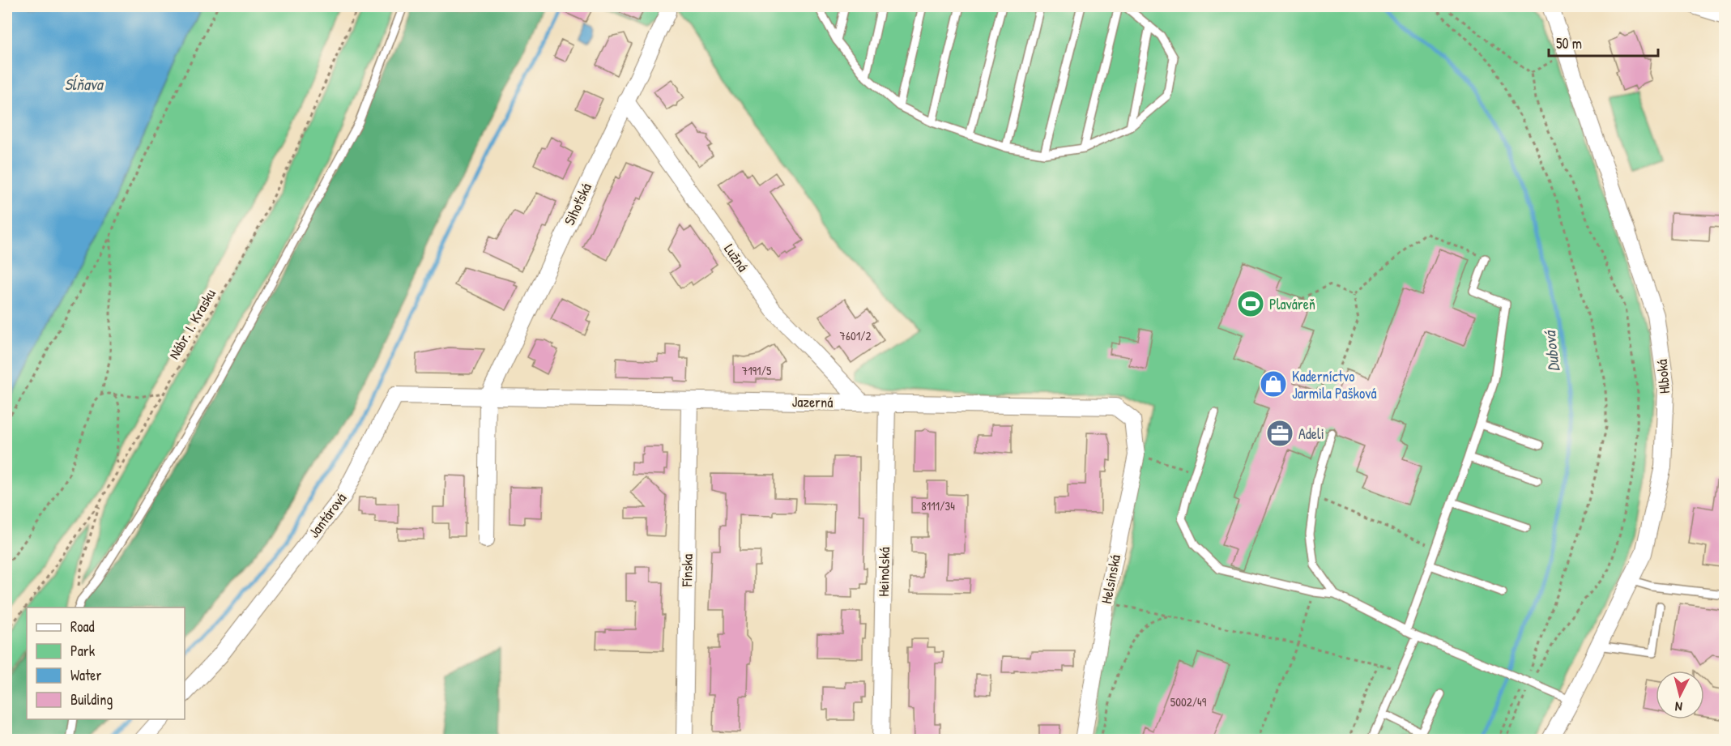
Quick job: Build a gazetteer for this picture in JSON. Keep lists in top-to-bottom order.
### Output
{
  "streets": {
    "street": [
      "Sihoťská",
      "Lužná",
      "Hlboká",
      "Jazerná",
      "Jantárová",
      "Fínska",
      "Heinolská",
      "Helsinská"
    ],
    "path": ["Nábr. I. Krasku"]
  },
  "crossings": [
    ["Sihoťská", "Lužná"],
    ["Sihoťská", "Jazerná"],
    ["Sihoťská", "Jantárová"],
    ["Lužná", "Jazerná"],
    ["Jazerná", "Jantárová"],
    ["Jazerná", "Fínska"],
    ["Jazerná", "Heinolská"],
    ["Jazerná", "Helsinská"]
  ],
  "water": ["Sĺňava", "Dubová"],
  "places": {
    "sports": ["Plaváreň"],
    "shop": ["Kaderníctvo Jarmila Pašková"],
    "office": ["Adeli"]
  },
  "house_numbers": [
    "7601/2",
    "7191/5",
    "8111/34",
    "5002/49"
  ],
  "legend": [
    "Road",
    "Park",
    "Water",
    "Building"
  ],
  "scale_bar": "50 m",
  "north": "bottom"
}
